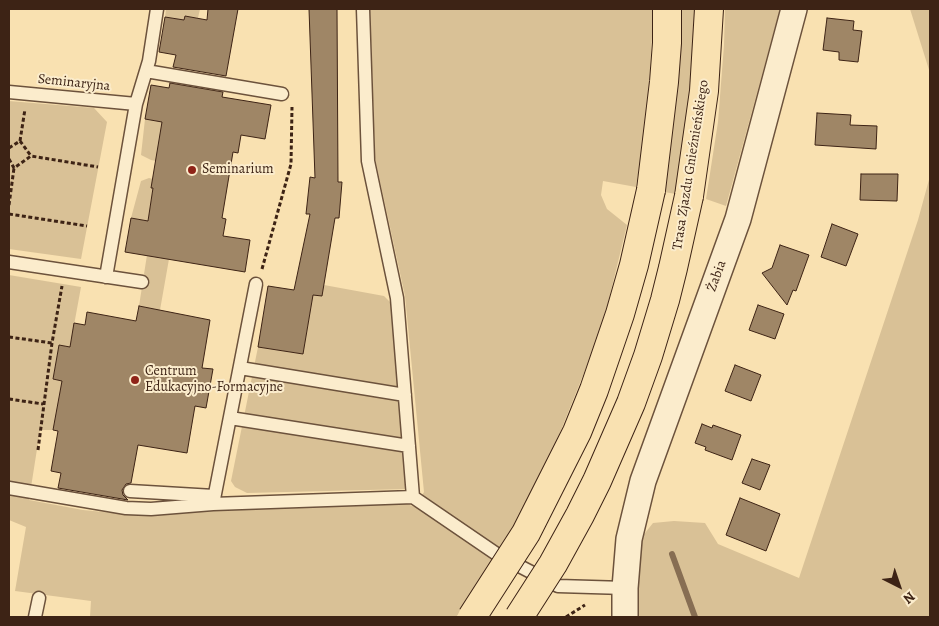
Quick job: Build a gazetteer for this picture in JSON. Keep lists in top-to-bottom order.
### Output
{
  "streets": {
    "main road": ["Trasa Zjazdu Gnieźnieńskiego"],
    "street": ["Żabia"],
    "lane": ["Seminaryjna"]
  },
  "places": ["Seminarium", "Centrum Edukacyjno-Formacyjne"],
  "north": "bottom right"
}
